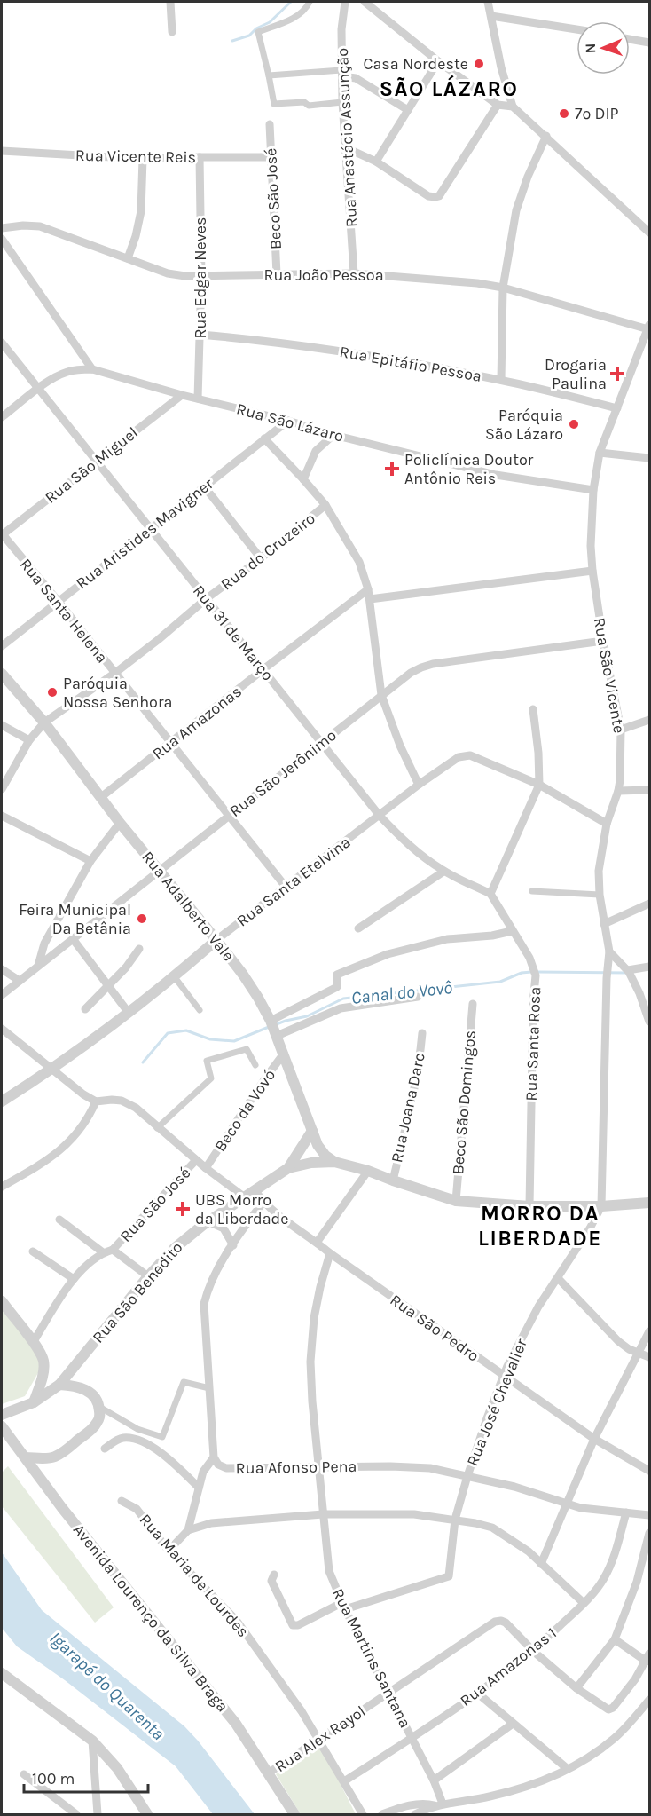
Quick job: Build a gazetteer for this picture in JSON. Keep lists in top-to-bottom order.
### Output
{
  "streets": {
    "street": [
      "Rua Anastácio Assunção",
      "Rua Vicente Reis",
      "Beco São José",
      "Rua João Pessoa",
      "Rua Edgar Neves",
      "Rua Epitáfio Pessoa",
      "Rua São Lázaro",
      "Rua São Miguel",
      "Rua Aristides Mavigner",
      "Rua do Cruzeiro",
      "Rua Santa Helena",
      "Rua 31 de Março",
      "Rua São Vicente",
      "Rua Amazonas",
      "Rua São Jerônimo",
      "Rua Santa Etelvina",
      "Rua Adalberto Vale",
      "Rua Santa Rosa",
      "Beco São Domingos",
      "Rua Joana Darc",
      "Beco da Vovó",
      "Rua São José",
      "Rua São Benedito",
      "Rua São Pedro",
      "Rua José Chevalier",
      "Rua Afonso Pena",
      "Rua Maria de Lourdes",
      "Avenida Lourenço da Silva Braga",
      "Rua Martins Santana",
      "Rua Amazonas 1",
      "Rua Alex Rayol"
    ]
  },
  "crossings": [
    ["Rua Anastácio Assunção", "Rua João Pessoa"],
    ["Rua Vicente Reis", "Beco São José"],
    ["Rua Vicente Reis", "Rua Edgar Neves"],
    ["Beco São José", "Rua João Pessoa"],
    ["Rua João Pessoa", "Rua Edgar Neves"],
    ["Rua João Pessoa", "Rua São Vicente"],
    ["Rua Edgar Neves", "Rua Epitáfio Pessoa"],
    ["Rua Edgar Neves", "Rua São Lázaro"],
    ["Rua Epitáfio Pessoa", "Rua São Vicente"],
    ["Rua São Lázaro", "Rua São Miguel"],
    ["Rua São Lázaro", "Rua Aristides Mavigner"],
    ["Rua São Lázaro", "Rua 31 de Março"],
    ["Rua São Lázaro", "Rua São Vicente"],
    ["Rua São Miguel", "Rua Santa Helena"],
    ["Rua São Miguel", "Rua 31 de Março"],
    ["Rua Aristides Mavigner", "Rua Santa Helena"],
    ["Rua Aristides Mavigner", "Rua 31 de Março"],
    ["Rua do Cruzeiro", "Rua Santa Helena"],
    ["Rua do Cruzeiro", "Rua 31 de Março"],
    ["Rua do Cruzeiro", "Rua Adalberto Vale"],
    ["Rua Santa Helena", "Rua Amazonas"],
    ["Rua Santa Helena", "Rua São Jerônimo"],
    ["Rua Santa Helena", "Rua Santa Etelvina"],
    ["Rua 31 de Março", "Rua Amazonas"],
    ["Rua 31 de Março", "Rua São Jerônimo"],
    ["Rua 31 de Março", "Rua Santa Etelvina"],
    ["Rua 31 de Março", "Rua Santa Rosa"],
    ["Rua São Vicente", "Rua São Jerônimo"],
    ["Rua São Vicente", "Rua José Chevalier"],
    ["Rua Amazonas", "Rua Adalberto Vale"],
    ["Rua São Jerônimo", "Rua Adalberto Vale"],
    ["Rua Santa Etelvina", "Rua Adalberto Vale"],
    ["Rua Adalberto Vale", "Beco da Vovó"],
    ["Rua Adalberto Vale", "Rua São Benedito"],
    ["Rua Santa Rosa", "Rua São Benedito"],
    ["Beco São Domingos", "Rua São Benedito"],
    ["Rua Joana Darc", "Rua São Benedito"],
    ["Rua São Benedito", "Rua São Pedro"],
    ["Rua São Benedito", "Rua José Chevalier"],
    ["Rua São Pedro", "Rua José Chevalier"],
    ["Rua São Pedro", "Rua Afonso Pena"],
    ["Rua São Pedro", "Rua Martins Santana"],
    ["Rua José Chevalier", "Rua Afonso Pena"],
    ["Rua José Chevalier", "Rua Martins Santana"],
    ["Rua Afonso Pena", "Rua Maria de Lourdes"],
    ["Rua Afonso Pena", "Rua Martins Santana"],
    ["Rua Afonso Pena", "Rua Amazonas 1"],
    ["Rua Maria de Lourdes", "Rua Amazonas 1"],
    ["Rua Maria de Lourdes", "Rua Alex Rayol"],
    ["Avenida Lourenço da Silva Braga", "Rua Alex Rayol"],
    ["Rua Martins Santana", "Rua Amazonas 1"],
    ["Rua Martins Santana", "Rua Alex Rayol"],
    ["Rua Amazonas 1", "Rua Alex Rayol"]
  ],
  "districts": ["SÃO LÁZARO", "MORRO DA LIBERDADE"],
  "water": ["Canal do Vovô", "Igarapé do Quarenta"],
  "places": {
    "other": [
      "Casa Nordeste",
      "7º DIP",
      "Paróquia São Lázaro",
      "Paróquia Nossa Senhora",
      "Feira Municipal Da Betânia"
    ],
    "health": ["Drogaria Paulina", "Policlínica Doutor Antônio Reis", "UBS Morro da Liberdade"]
  },
  "scale_bar": "100 m",
  "north": "left"
}
